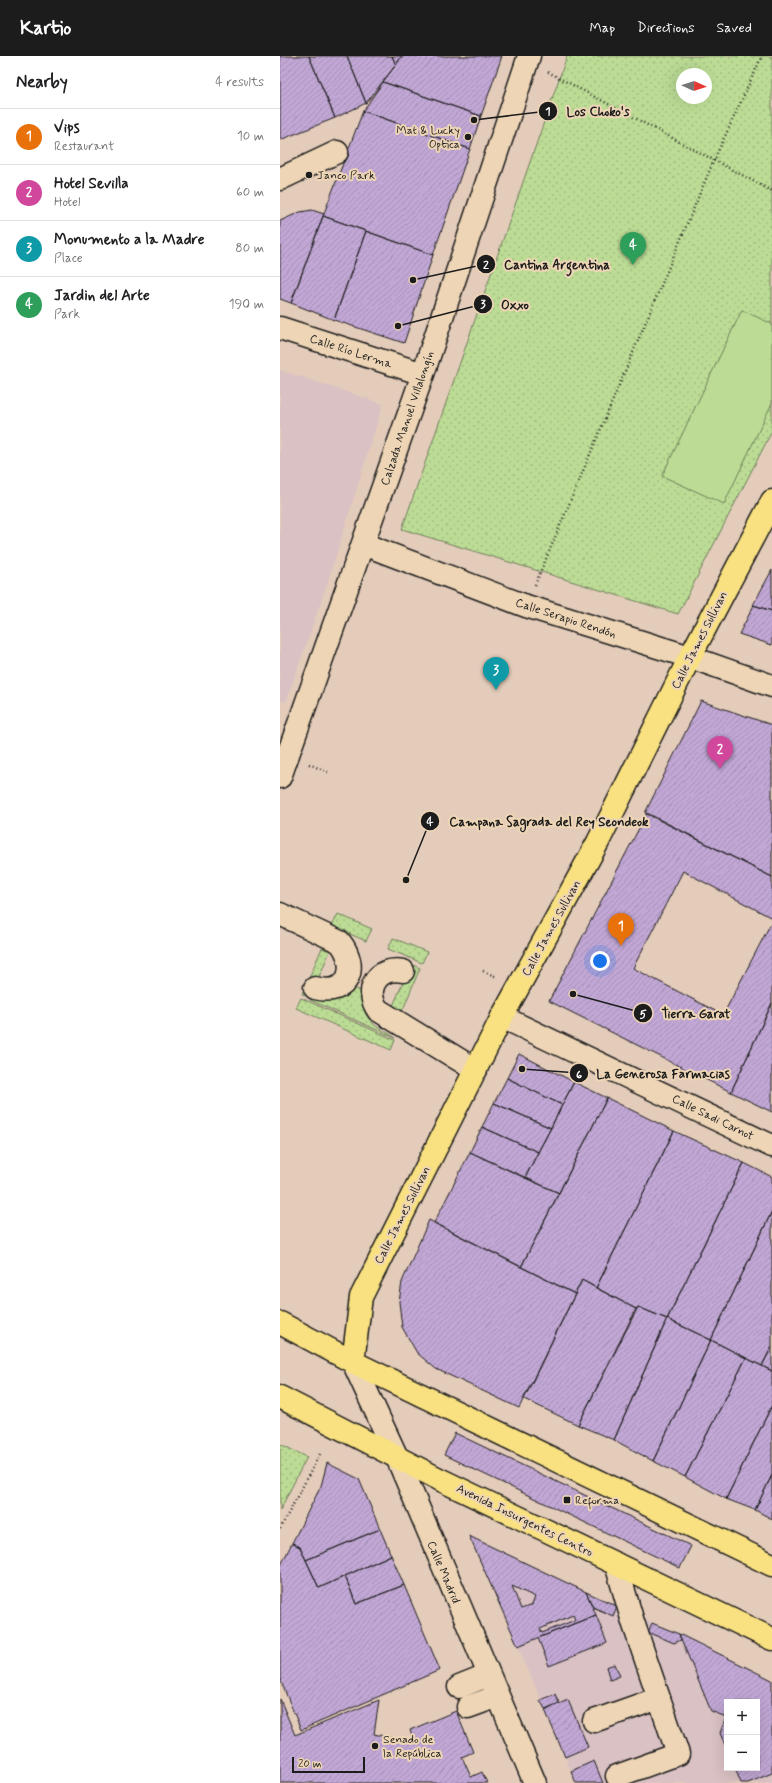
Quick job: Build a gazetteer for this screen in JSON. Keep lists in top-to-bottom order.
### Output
{
  "streets": {
    "main road": ["Calle James Sullivan", "Avenida Insurgentes Centro"],
    "street": [
      "Calle Río Lerma",
      "Calzada Manuel Villalongín",
      "Calle Serapio Rendón",
      "Calle Sadi Carnot",
      "Calle Madrid"
    ]
  },
  "crossings": [
    ["Calle Río Lerma", "Calzada Manuel Villalongín"],
    ["Calzada Manuel Villalongín", "Calle Serapio Rendón"],
    ["Calle Serapio Rendón", "Calle James Sullivan"],
    ["Calle James Sullivan", "Calle Sadi Carnot"],
    ["Calle James Sullivan", "Calle Madrid"],
    ["Avenida Insurgentes Centro", "Calle Madrid"]
  ],
  "places": {
    "other": [
      "Los Choko's",
      "Mat & Lucky Optica",
      "Janco Park",
      "Cantina Argentina",
      "Oxxo",
      "Campana Sagrada del Rey Seondeok",
      "Tierra Garat",
      "La Generosa Farmacias",
      "Senado de la República"
    ],
    "transit": ["Reforma"]
  },
  "scale_bar": "20 m",
  "north": "right",
  "page": {
    "header": "Kartio",
    "nav": ["Map", "Directions", "Saved"],
    "heading": ["Nearby", "4 results"],
    "list": [
      {
        "mark": "1",
        "name": "Vips",
        "note": "Restaurant",
        "value": "10 m"
      },
      {
        "mark": "2",
        "name": "Hotel Sevilla",
        "note": "Hotel",
        "value": "60 m"
      },
      {
        "mark": "3",
        "name": "Monumento a la Madre",
        "note": "Place",
        "value": "80 m"
      },
      {
        "mark": "4",
        "name": "Jardin del Arte",
        "note": "Park",
        "value": "190 m"
      }
    ],
    "pins": [
      "4",
      "3",
      "2",
      "1"
    ],
    "map_buttons": ["+", "−"],
    "scale": "20 m"
  }
}
